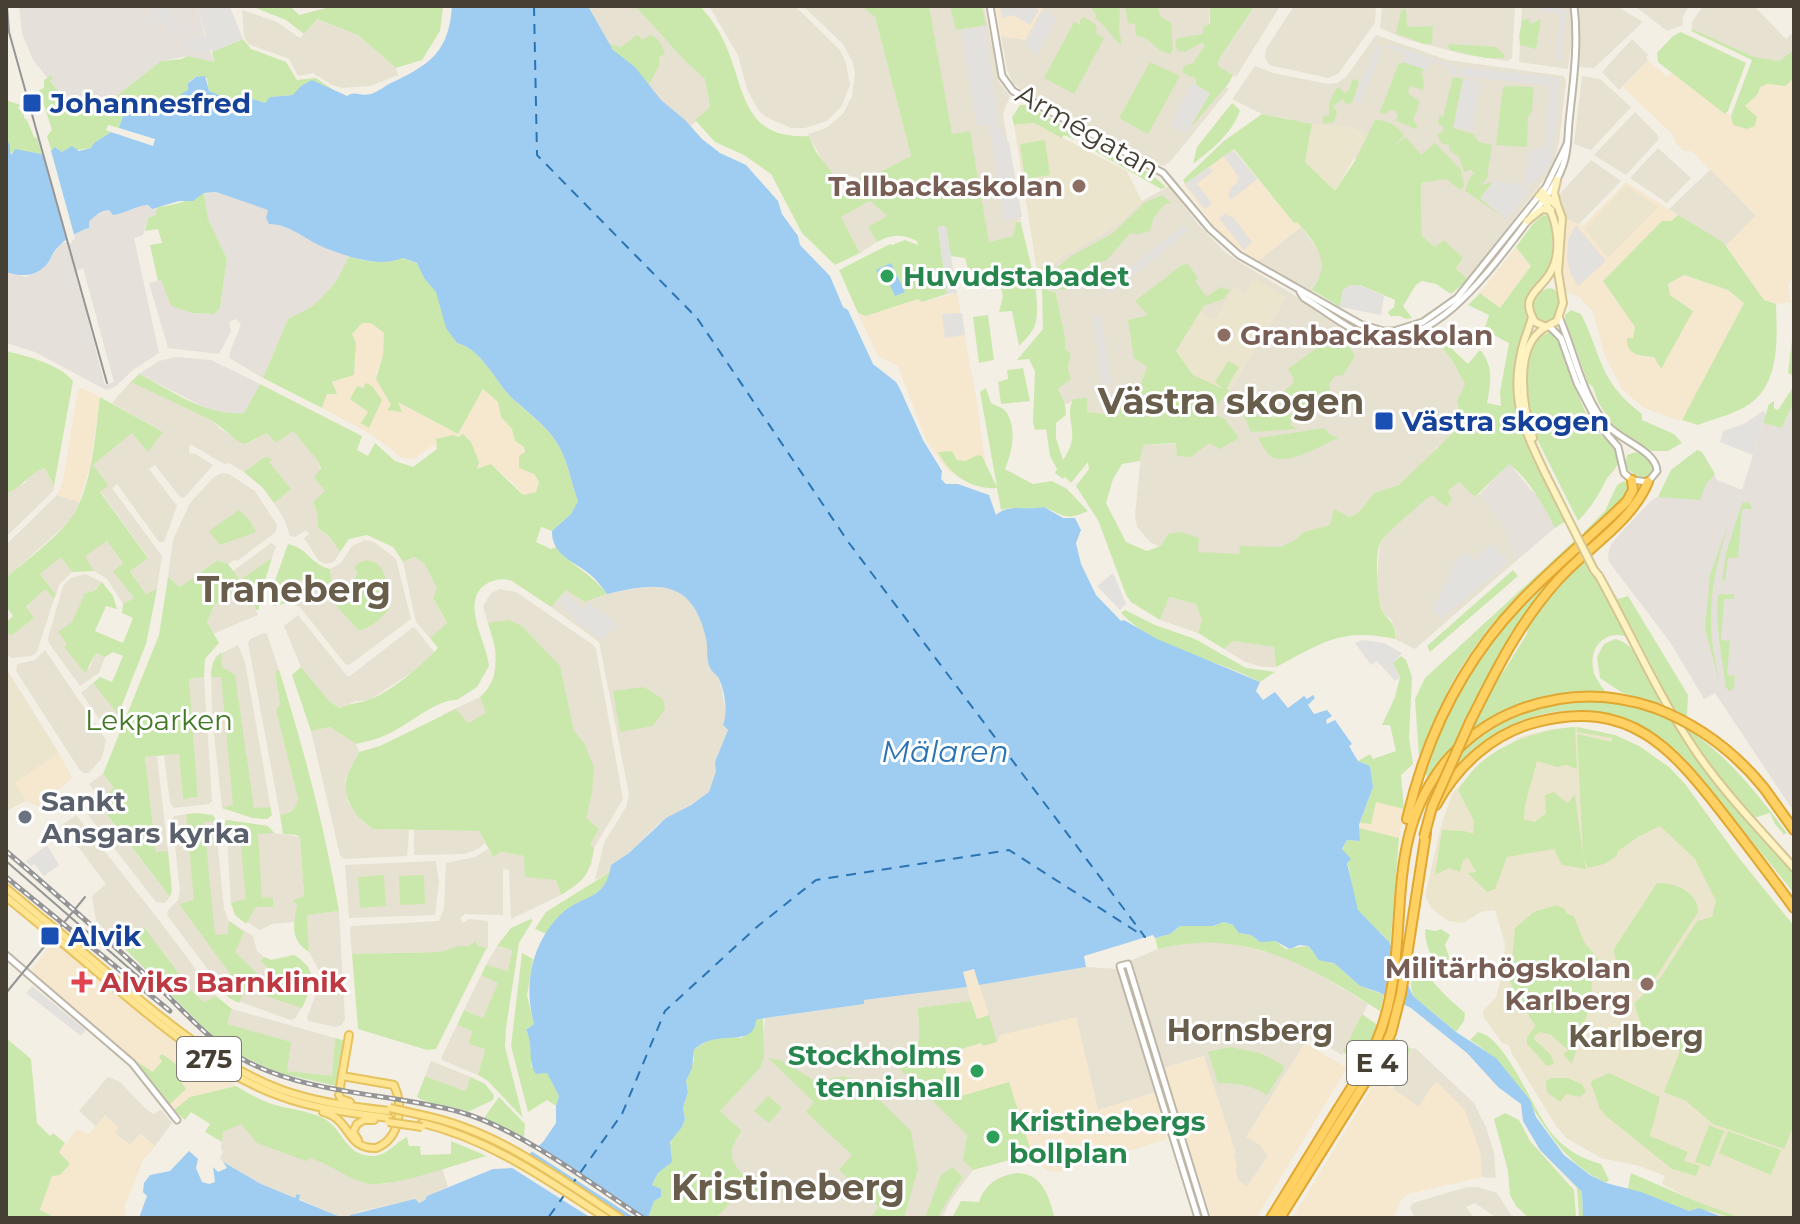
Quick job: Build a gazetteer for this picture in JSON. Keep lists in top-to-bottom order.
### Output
{
  "streets": {
    "highway": ["E 4"],
    "main road": ["275"],
    "street": ["Armégatan"]
  },
  "districts": [
    "Västra skogen",
    "Traneberg",
    "Hornsberg",
    "Karlberg",
    "Kristineberg"
  ],
  "water": ["Mälaren"],
  "parks": ["Lekparken"],
  "places": {
    "transit": ["Johannesfred", "Västra skogen", "Alvik"],
    "other": [
      "Tallbackaskolan",
      "Huvudstabadet",
      "Granbackaskolan",
      "Sankt Ansgars kyrka",
      "Militärhögskolan Karlberg",
      "Stockholms tennishall",
      "Kristinebergs bollplan"
    ],
    "health": ["Alviks Barnklinik"]
  }
}
